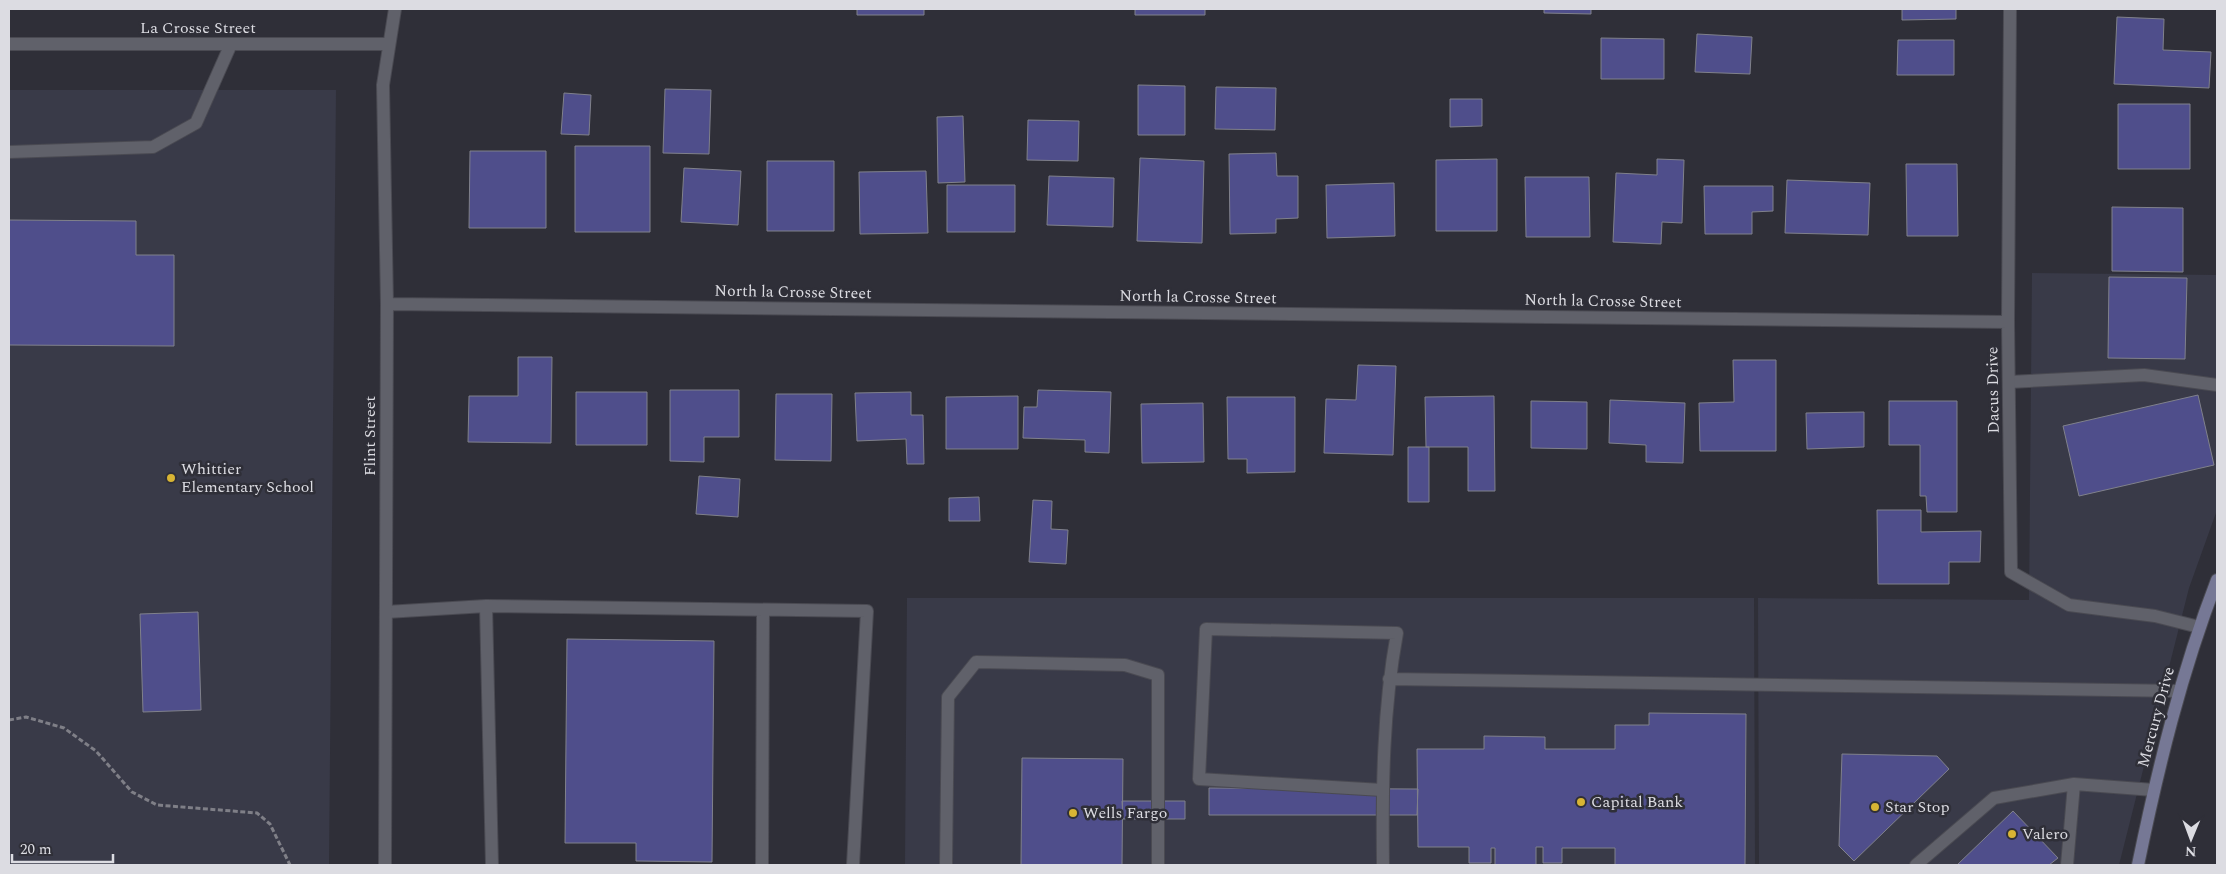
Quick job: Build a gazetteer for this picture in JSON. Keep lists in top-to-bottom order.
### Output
{
  "streets": {
    "main road": ["Mercury Drive"],
    "street": [
      "La Crosse Street",
      "North la Crosse Street",
      "Dacus Drive",
      "Flint Street"
    ]
  },
  "crossings": [
    ["La Crosse Street", "Flint Street"],
    ["North la Crosse Street", "Dacus Drive"],
    ["North la Crosse Street", "Flint Street"],
    ["Dacus Drive", "Mercury Drive"]
  ],
  "places": [
    "Whittier Elementary School",
    "Capital Bank",
    "Star Stop",
    "Wells Fargo",
    "Valero"
  ],
  "scale_bar": "20 m",
  "north": "bottom"
}
